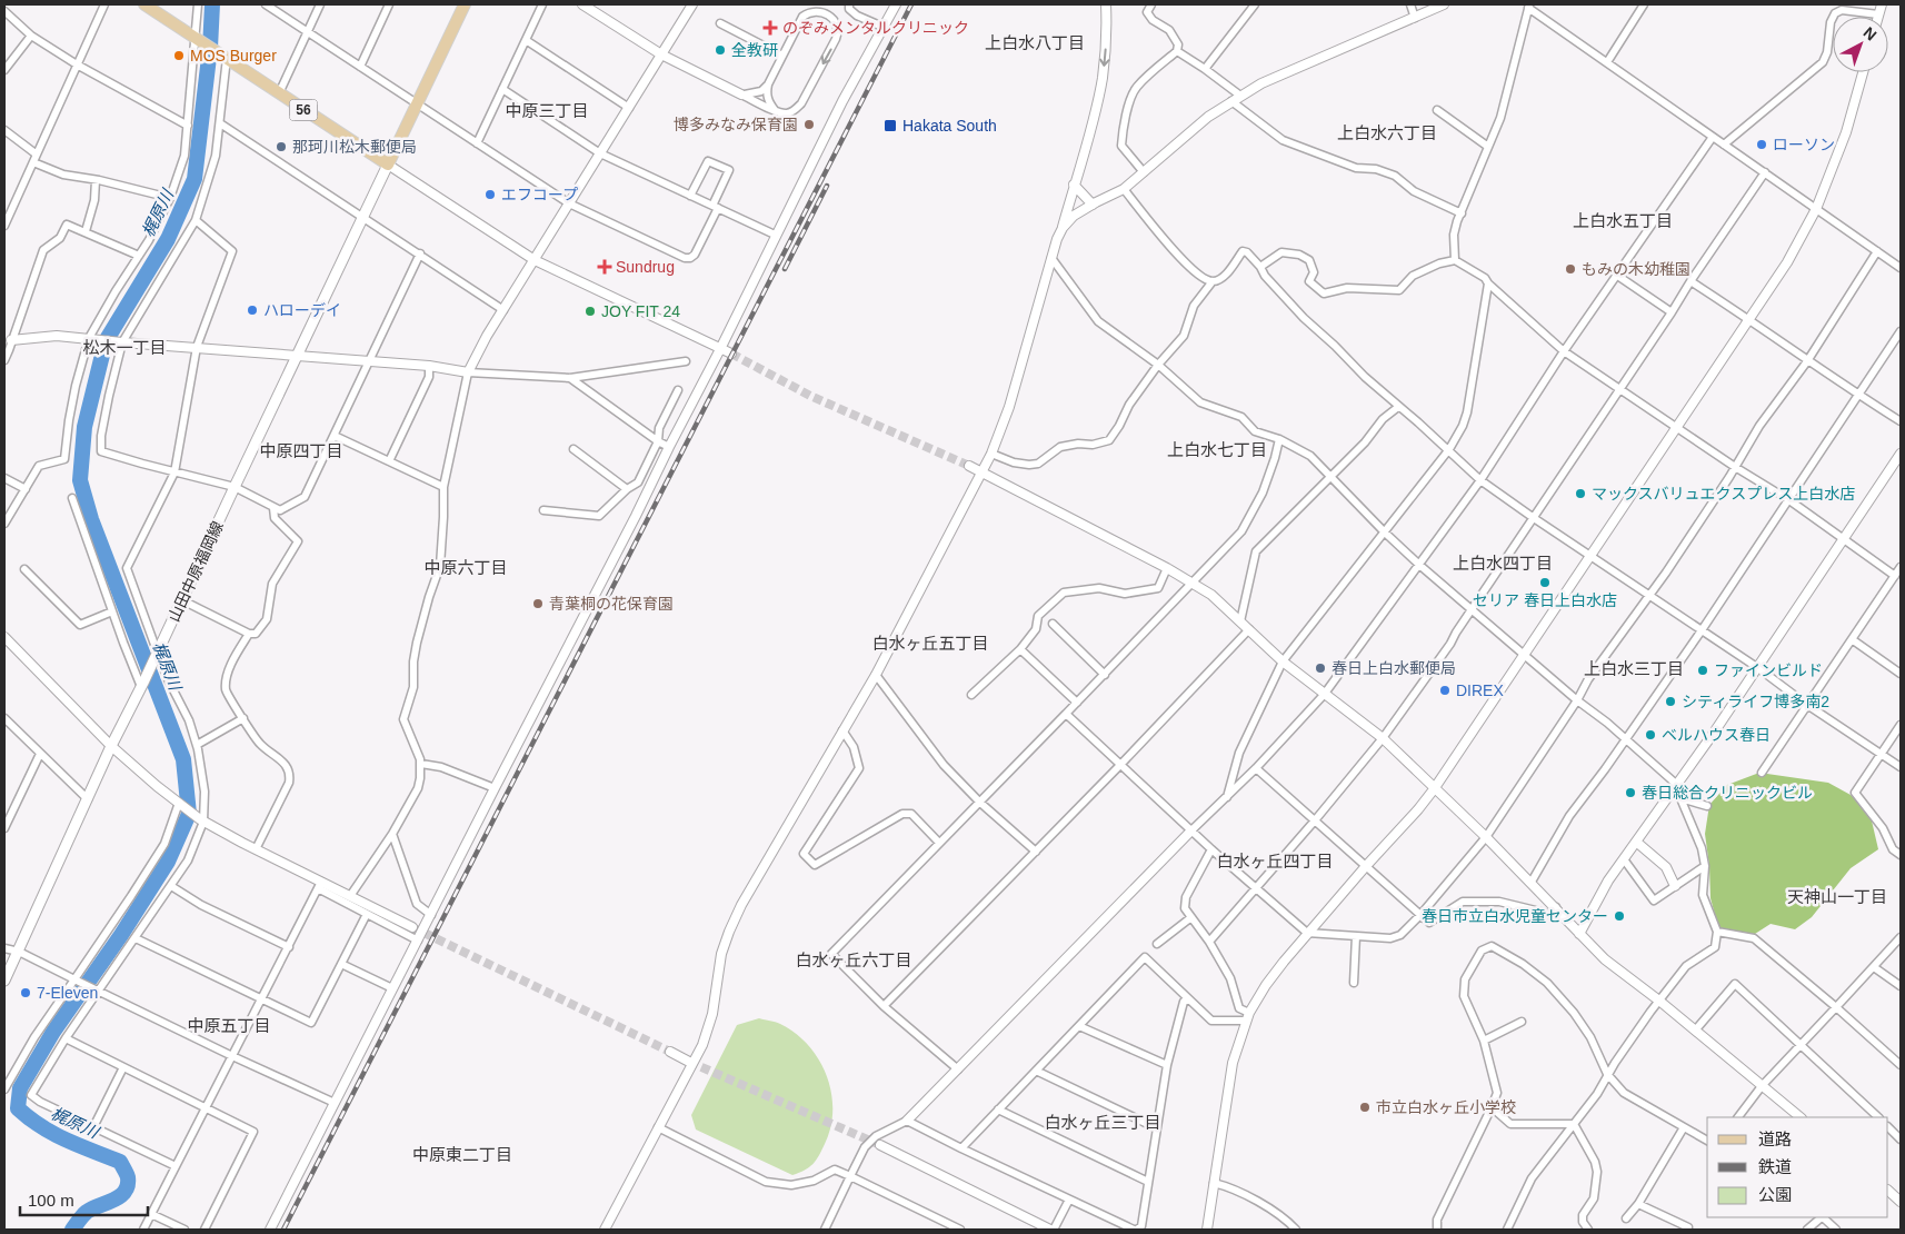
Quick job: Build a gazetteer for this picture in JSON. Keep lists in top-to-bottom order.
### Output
{
  "streets": {
    "main road": ["56", "山田中原福岡線"]
  },
  "crossings": [
    ["56", "山田中原福岡線"]
  ],
  "districts": [
    "上白水八丁目",
    "中原三丁目",
    "上白水六丁目",
    "上白水五丁目",
    "松木一丁目",
    "上白水七丁目",
    "中原四丁目",
    "上白水四丁目",
    "中原六丁目",
    "白水ヶ丘五丁目",
    "上白水三丁目",
    "白水ヶ丘四丁目",
    "天神山一丁目",
    "白水ヶ丘六丁目",
    "中原五丁目",
    "白水ヶ丘三丁目",
    "中原東二丁目"
  ],
  "water": ["梶原川"],
  "places": {
    "health": ["のぞみメンタルクリニック", "Sundrug"],
    "other": [
      "全教研",
      "MOS Burger",
      "博多みなみ保育園",
      "ローソン",
      "那珂川松木郵便局",
      "エフコープ",
      "もみの木幼稚園",
      "ハローデイ",
      "JOY FIT 24",
      "マックスバリュエクスプレス上白水店",
      "セリア 春日上白水店",
      "青葉桐の花保育園",
      "春日上白水郵便局",
      "ファインビルド",
      "DIREX",
      "シティライフ博多南2",
      "ベルハウス春日",
      "春日総合クリニックビル",
      "春日市立白水児童センター",
      "7-Eleven",
      "市立白水ヶ丘小学校"
    ],
    "transit": ["Hakata South"]
  },
  "legend": ["道路", "鉄道", "公園"],
  "scale_bar": "100 m",
  "north": "top right"
}
